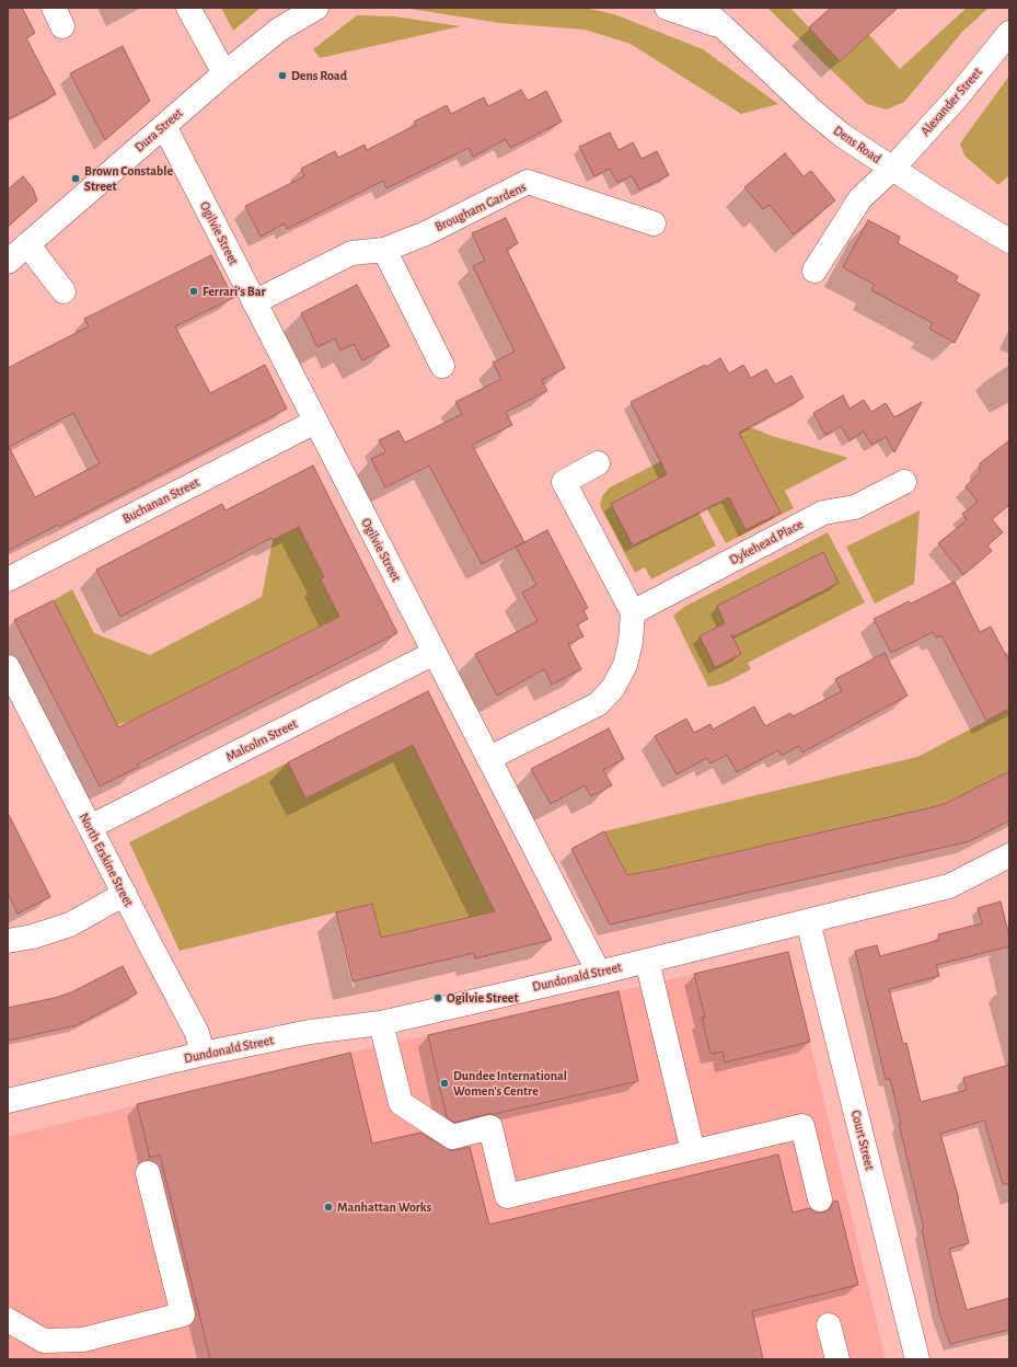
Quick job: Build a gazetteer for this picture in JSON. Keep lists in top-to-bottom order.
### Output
{
  "streets": {
    "street": [
      "Alexander Street",
      "Dura Street",
      "Dens Road",
      "Brougham Gardens",
      "Ogilvie Street",
      "Buchanan Street",
      "Dykehead Place",
      "Malcolm Street",
      "North Erskine Street",
      "Dundonald Street",
      "Court Street"
    ]
  },
  "crossings": [
    ["Alexander Street", "Dens Road"],
    ["Dura Street", "Ogilvie Street"],
    ["Brougham Gardens", "Ogilvie Street"],
    ["Ogilvie Street", "Buchanan Street"],
    ["Ogilvie Street", "Malcolm Street"],
    ["Ogilvie Street", "Dundonald Street"],
    ["Malcolm Street", "North Erskine Street"],
    ["North Erskine Street", "Dundonald Street"],
    ["Dundonald Street", "Court Street"]
  ],
  "places": [
    "Dens Road",
    "Brown Constable Street",
    "Ferrari's Bar",
    "Ogilvie Street",
    "Dundee International Women's Centre",
    "Manhattan Works"
  ]
}
